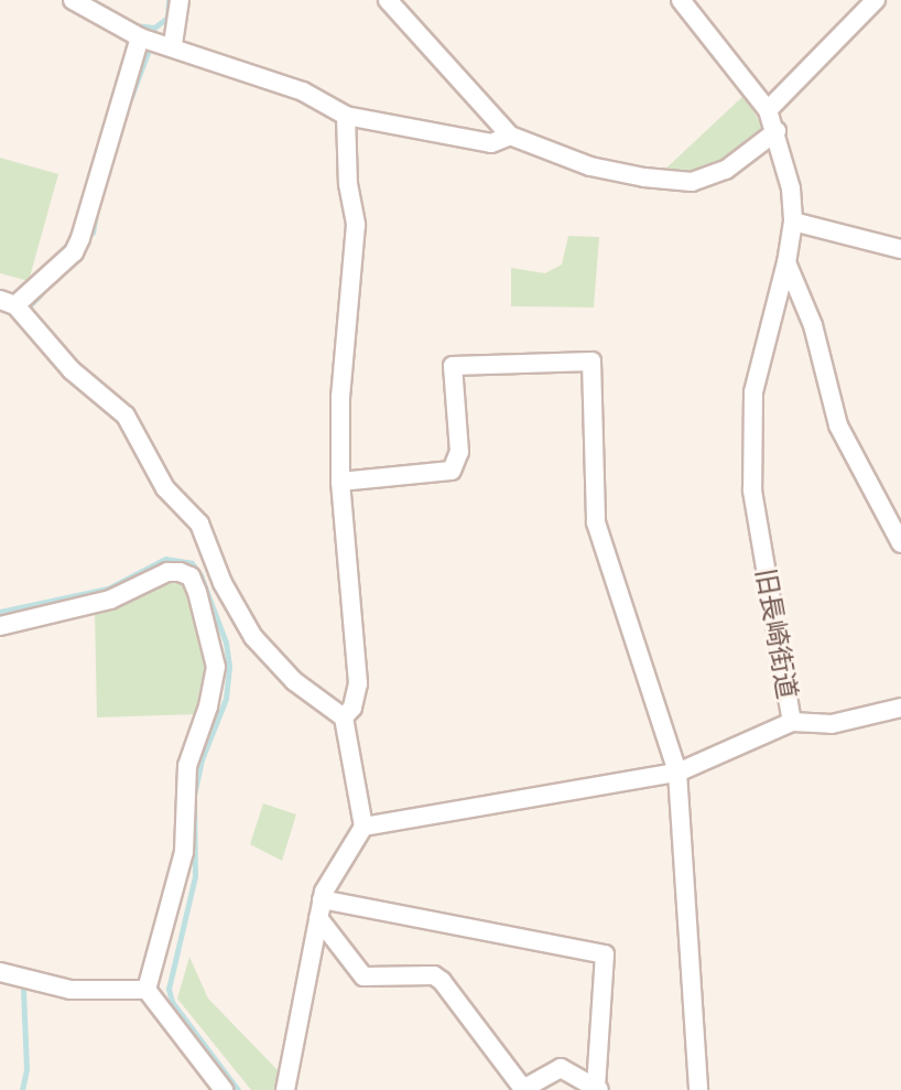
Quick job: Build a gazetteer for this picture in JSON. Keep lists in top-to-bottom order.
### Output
{
  "streets": {
    "street": ["旧長崎街道"]
  }
}
